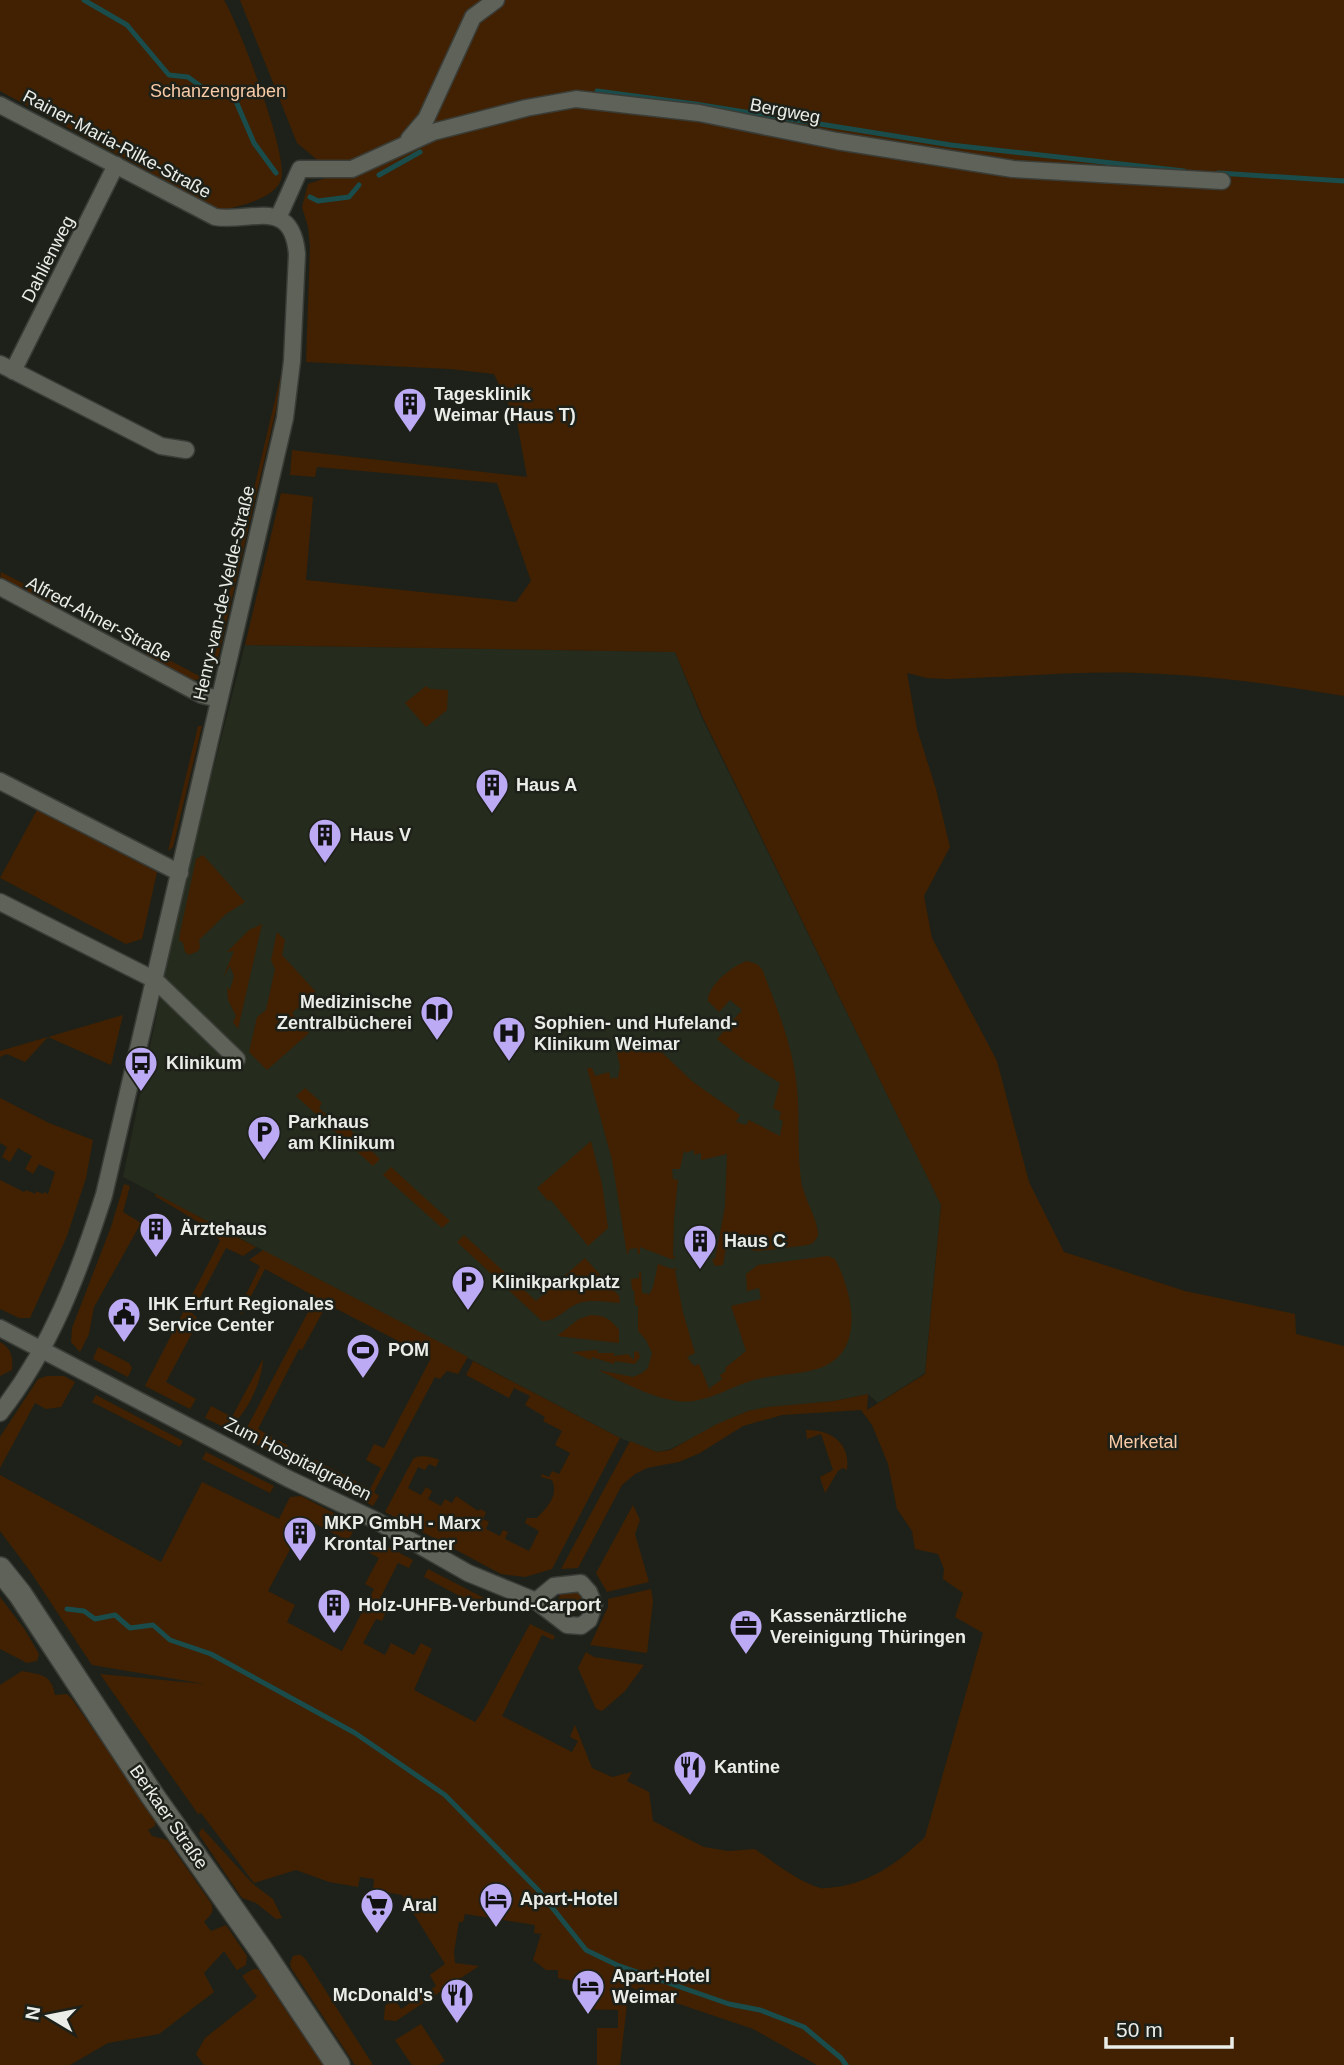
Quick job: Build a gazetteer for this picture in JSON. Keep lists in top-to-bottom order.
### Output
{
  "streets": {
    "main road": ["Berkaer Straße"],
    "street": [
      "Bergweg",
      "Rainer-Maria-Rilke-Straße",
      "Dahlienweg",
      "Henry-van-de-Velde-Straße",
      "Alfred-Ahner-Straße",
      "Zum Hospitalgraben"
    ]
  },
  "crossings": [
    ["Bergweg", "Rainer-Maria-Rilke-Straße"],
    ["Bergweg", "Henry-van-de-Velde-Straße"],
    ["Rainer-Maria-Rilke-Straße", "Dahlienweg"],
    ["Rainer-Maria-Rilke-Straße", "Henry-van-de-Velde-Straße"],
    ["Henry-van-de-Velde-Straße", "Alfred-Ahner-Straße"],
    ["Henry-van-de-Velde-Straße", "Zum Hospitalgraben"]
  ],
  "parks": ["Schanzengraben", "Merketal"],
  "places": {
    "building": [
      "Tagesklinik Weimar (Haus T)",
      "Haus A",
      "Haus V",
      "Ärztehaus",
      "Haus C",
      "MKP GmbH - Marx Krontal Partner",
      "Holz-UHFB-Verbund-Carport"
    ],
    "library": ["Medizinische Zentralbücherei"],
    "hospital": ["Sophien- und Hufeland- Klinikum Weimar"],
    "bus stop": ["Klinikum"],
    "parking": ["Parkhaus am Klinikum", "Klinikparkplatz"],
    "public building": ["IHK Erfurt Regionales Service Center"],
    "sports": ["POM"],
    "office": ["Kassenärztliche Vereinigung Thüringen"],
    "restaurant": ["Kantine", "McDonald's"],
    "hotel": ["Apart-Hotel", "Apart-Hotel Weimar"],
    "supermarket": ["Aral"]
  },
  "scale_bar": "50 m",
  "north": "left"
}
